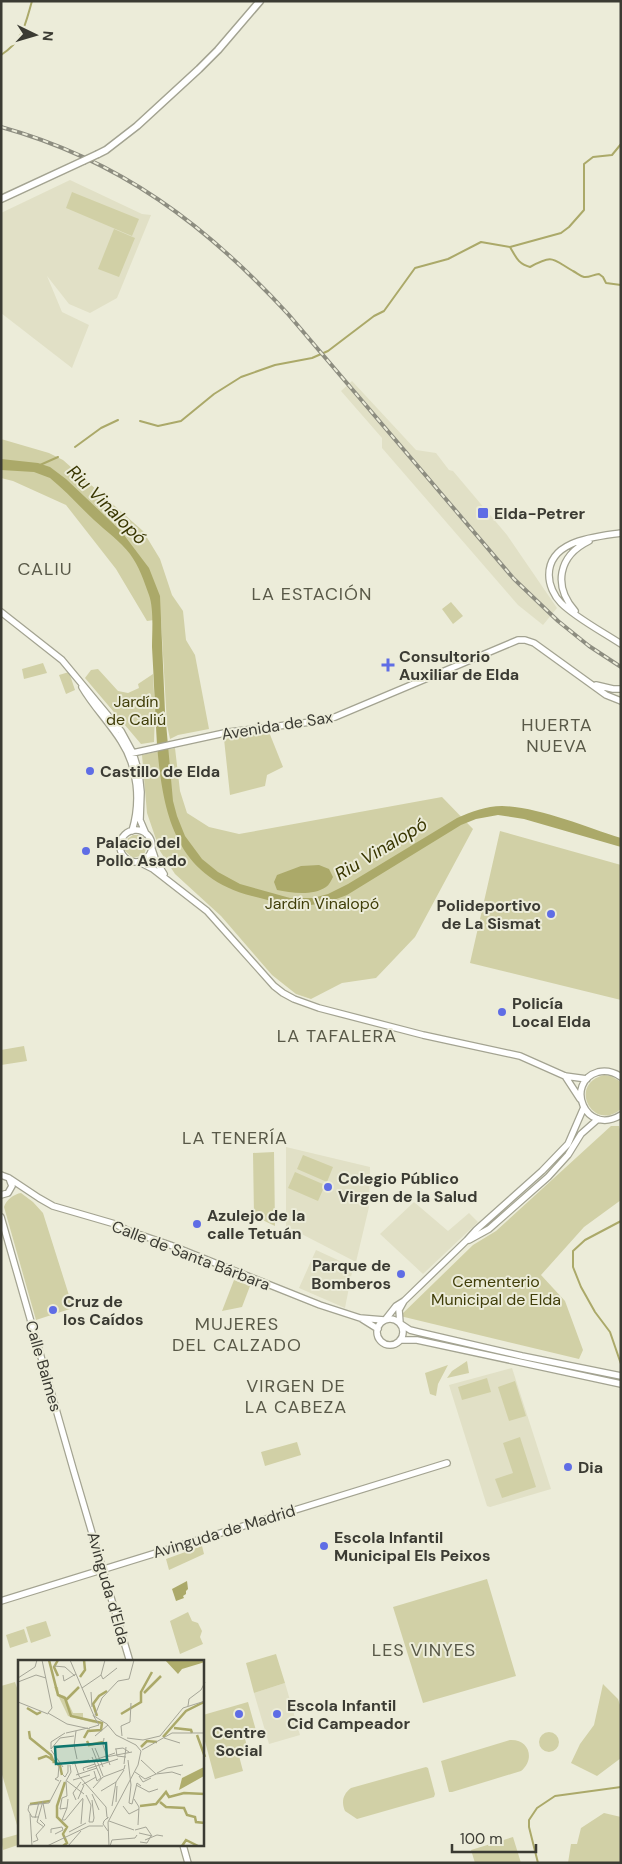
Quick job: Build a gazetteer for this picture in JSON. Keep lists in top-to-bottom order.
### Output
{
  "streets": {
    "street": [
      "Avenida de Sax",
      "Calle de Santa Bárbara",
      "Calle Balmes",
      "Avinguda de Madrid",
      "Avinguda d'Elda"
    ]
  },
  "crossings": [
    ["Calle Balmes", "Avinguda d'Elda"],
    ["Avinguda de Madrid", "Avinguda d'Elda"]
  ],
  "districts": [
    "CALIU",
    "LA ESTACIÓN",
    "HUERTA NUEVA",
    "LA TAFALERA",
    "LA TENERÍA",
    "MUJERES DEL CALZADO",
    "VIRGEN DE LA CABEZA",
    "LES VINYES"
  ],
  "water": ["Riu Vinalopó"],
  "parks": ["Jardín de Caliú", "Jardín Vinalopó", "Cementerio Municipal de Elda"],
  "places": {
    "transit": ["Elda-Petrer"],
    "health": ["Consultorio Auxiliar de Elda"],
    "other": [
      "Castillo de Elda",
      "Palacio del Pollo Asado",
      "Polideportivo de La Sismat",
      "Policía Local Elda",
      "Colegio Público Virgen de la Salud",
      "Azulejo de la calle Tetuán",
      "Parque de Bomberos",
      "Cruz de los Caídos",
      "Dia",
      "Escola Infantil Municipal Els Peixos",
      "Centre Social",
      "Escola Infantil Cid Campeador"
    ]
  },
  "scale_bar": "100 m",
  "north": "right"
}
